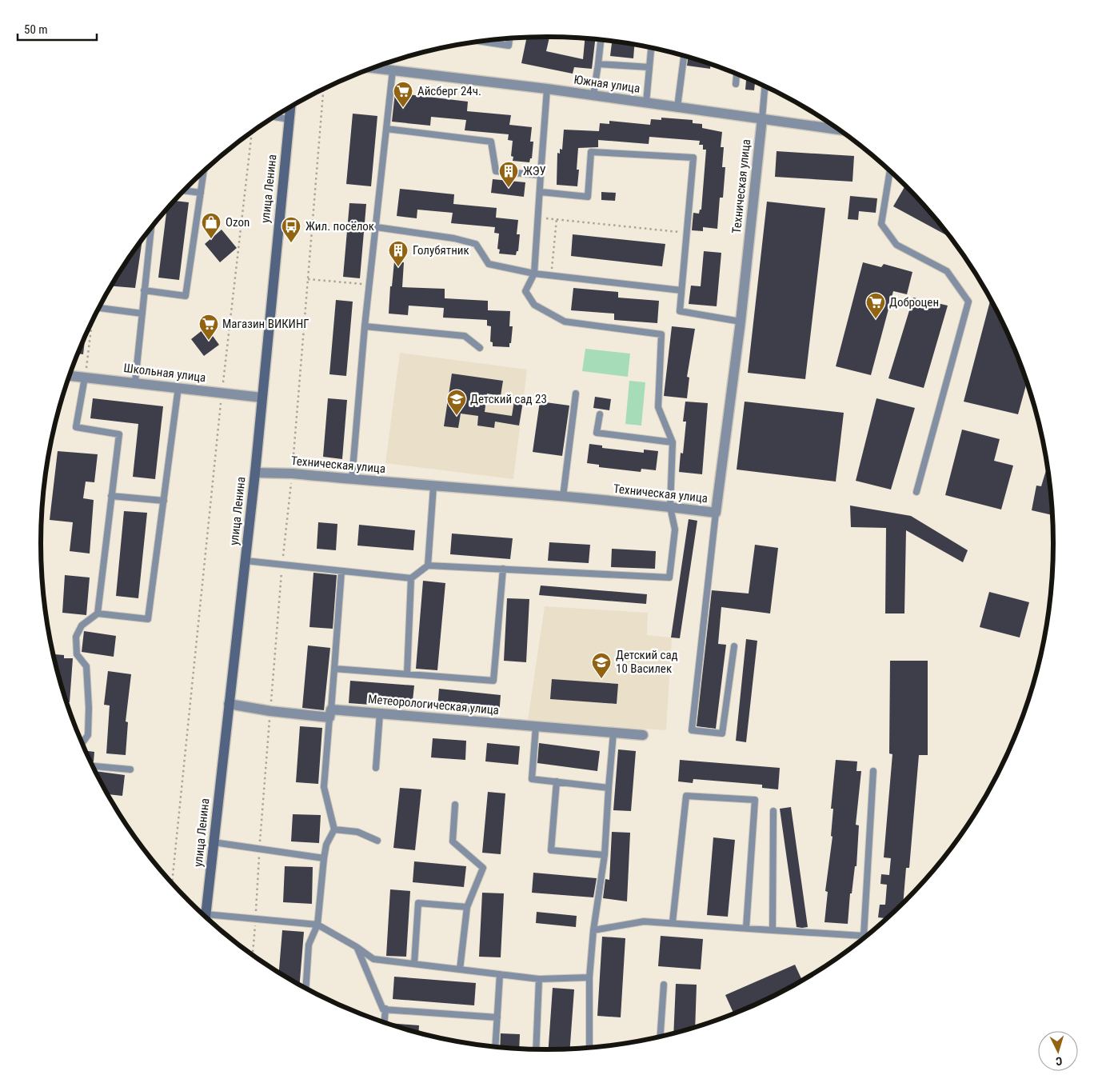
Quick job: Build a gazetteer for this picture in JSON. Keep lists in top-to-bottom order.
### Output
{
  "streets": {
    "main road": ["улица Ленина"],
    "street": [
      "Южная улица",
      "Техническая улица",
      "Школьная улица",
      "Метеорологическая улица"
    ]
  },
  "crossings": [
    ["Южная улица", "Техническая улица"],
    ["Техническая улица", "улица Ленина"],
    ["улица Ленина", "Школьная улица"],
    ["улица Ленина", "Метеорологическая улица"]
  ],
  "places": {
    "supermarket": ["Айсберг 24ч.", "Доброцен", "Магазин ВИКИНГ"],
    "building": ["ЖЭУ", "Голубятник"],
    "shop": ["Ozon"],
    "bus stop": ["Жил. посёлок"],
    "school or university": ["Детский сад 23", "Детский сад 10 Василек"]
  },
  "scale_bar": "50 m",
  "north": "bottom"
}
